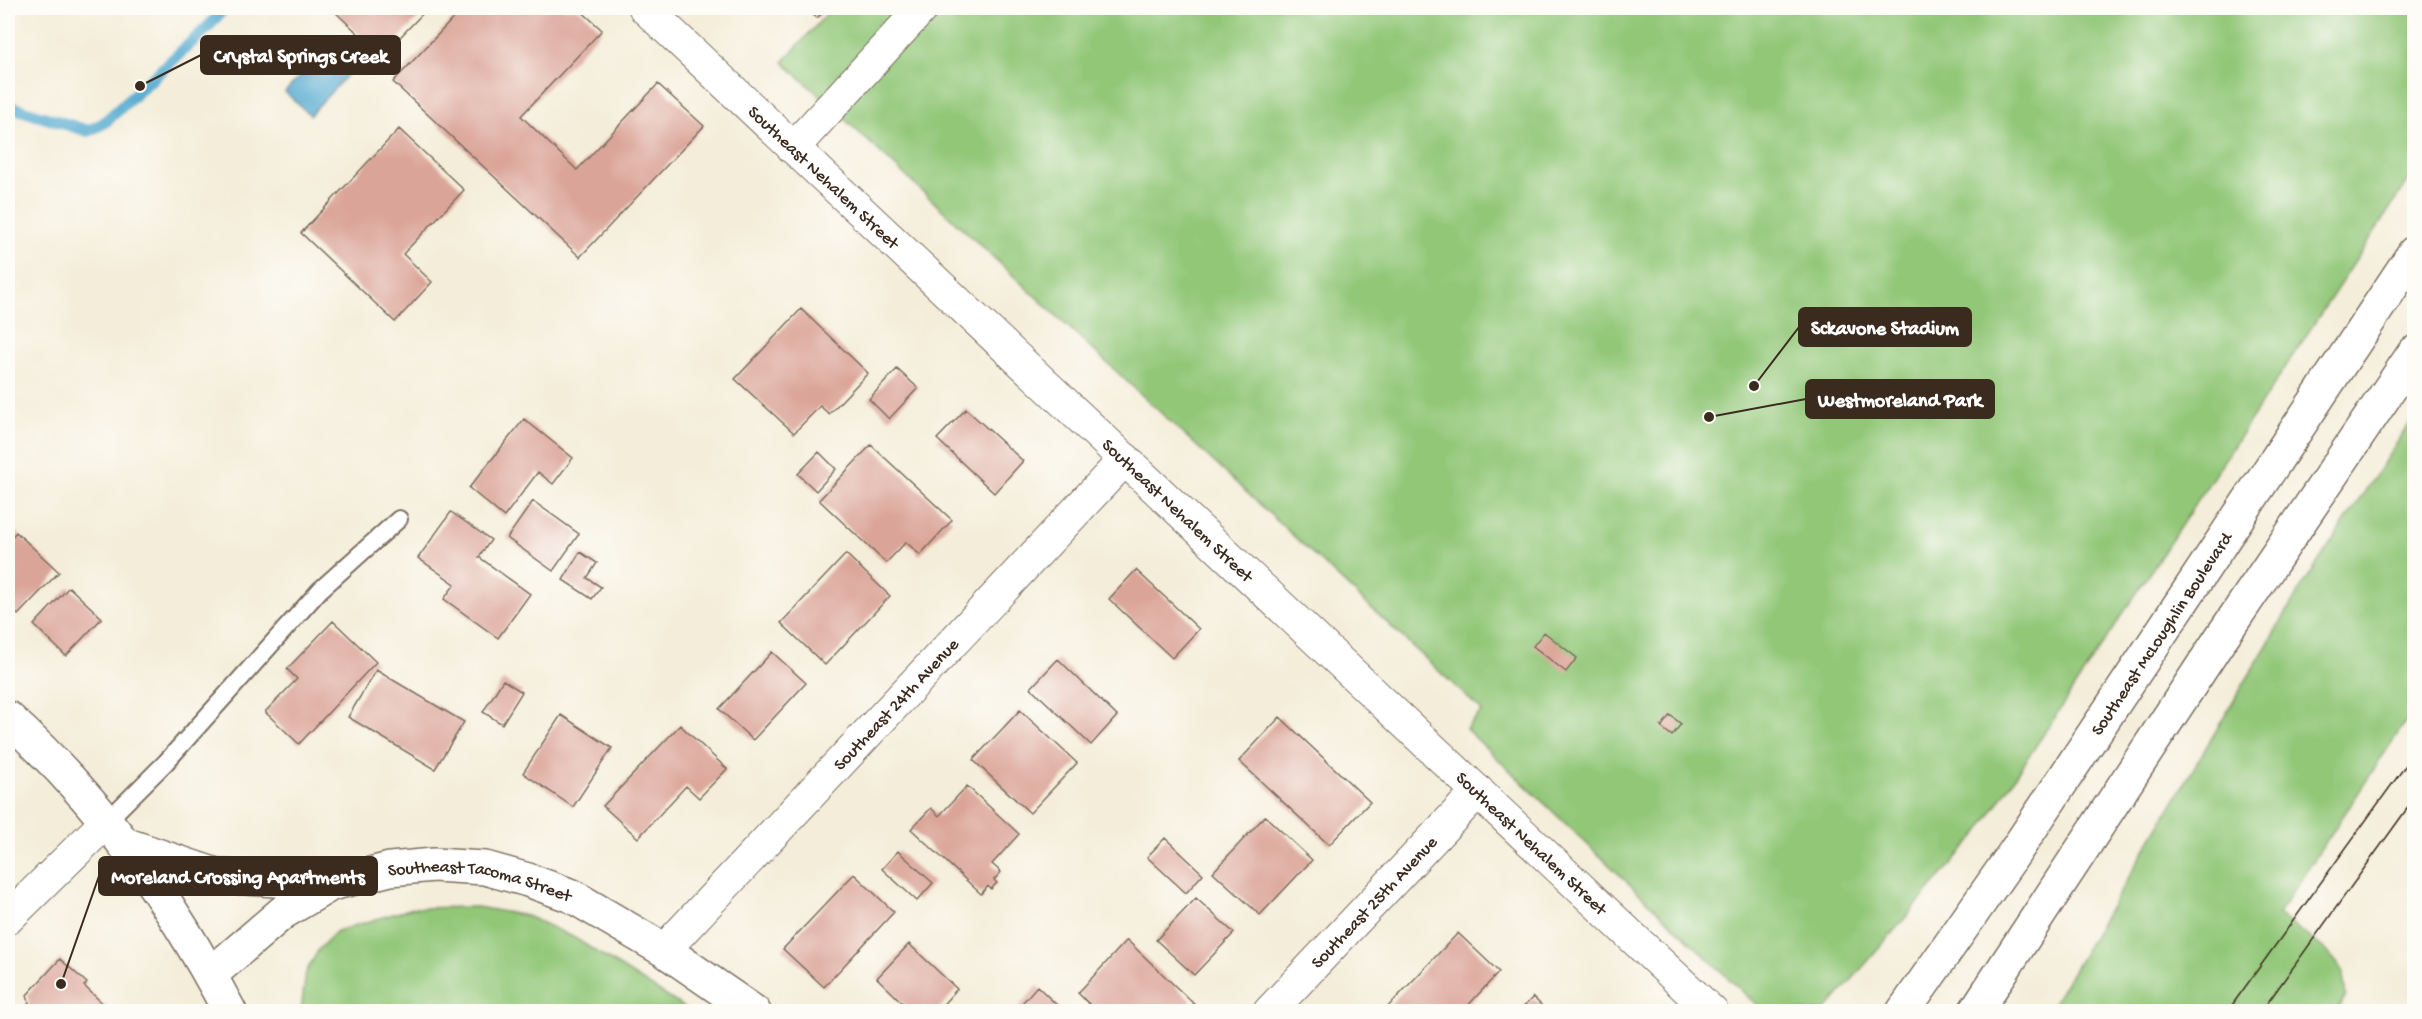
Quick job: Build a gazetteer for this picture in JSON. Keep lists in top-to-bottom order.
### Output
{
  "streets": {
    "main road": ["Southeast McLoughlin Boulevard", "Southeast Tacoma Street"],
    "street": ["Southeast Nehalem Street", "Southeast 24th Avenue", "Southeast 25th Avenue"]
  },
  "crossings": [
    ["Southeast Nehalem Street", "Southeast 24th Avenue"],
    ["Southeast Nehalem Street", "Southeast 25th Avenue"],
    ["Southeast 24th Avenue", "Southeast Tacoma Street"]
  ],
  "places": [
    "Crystal Springs Creek",
    "Sckavone Stadium",
    "Westmoreland Park",
    "Moreland Crossing Apartments"
  ]
}
